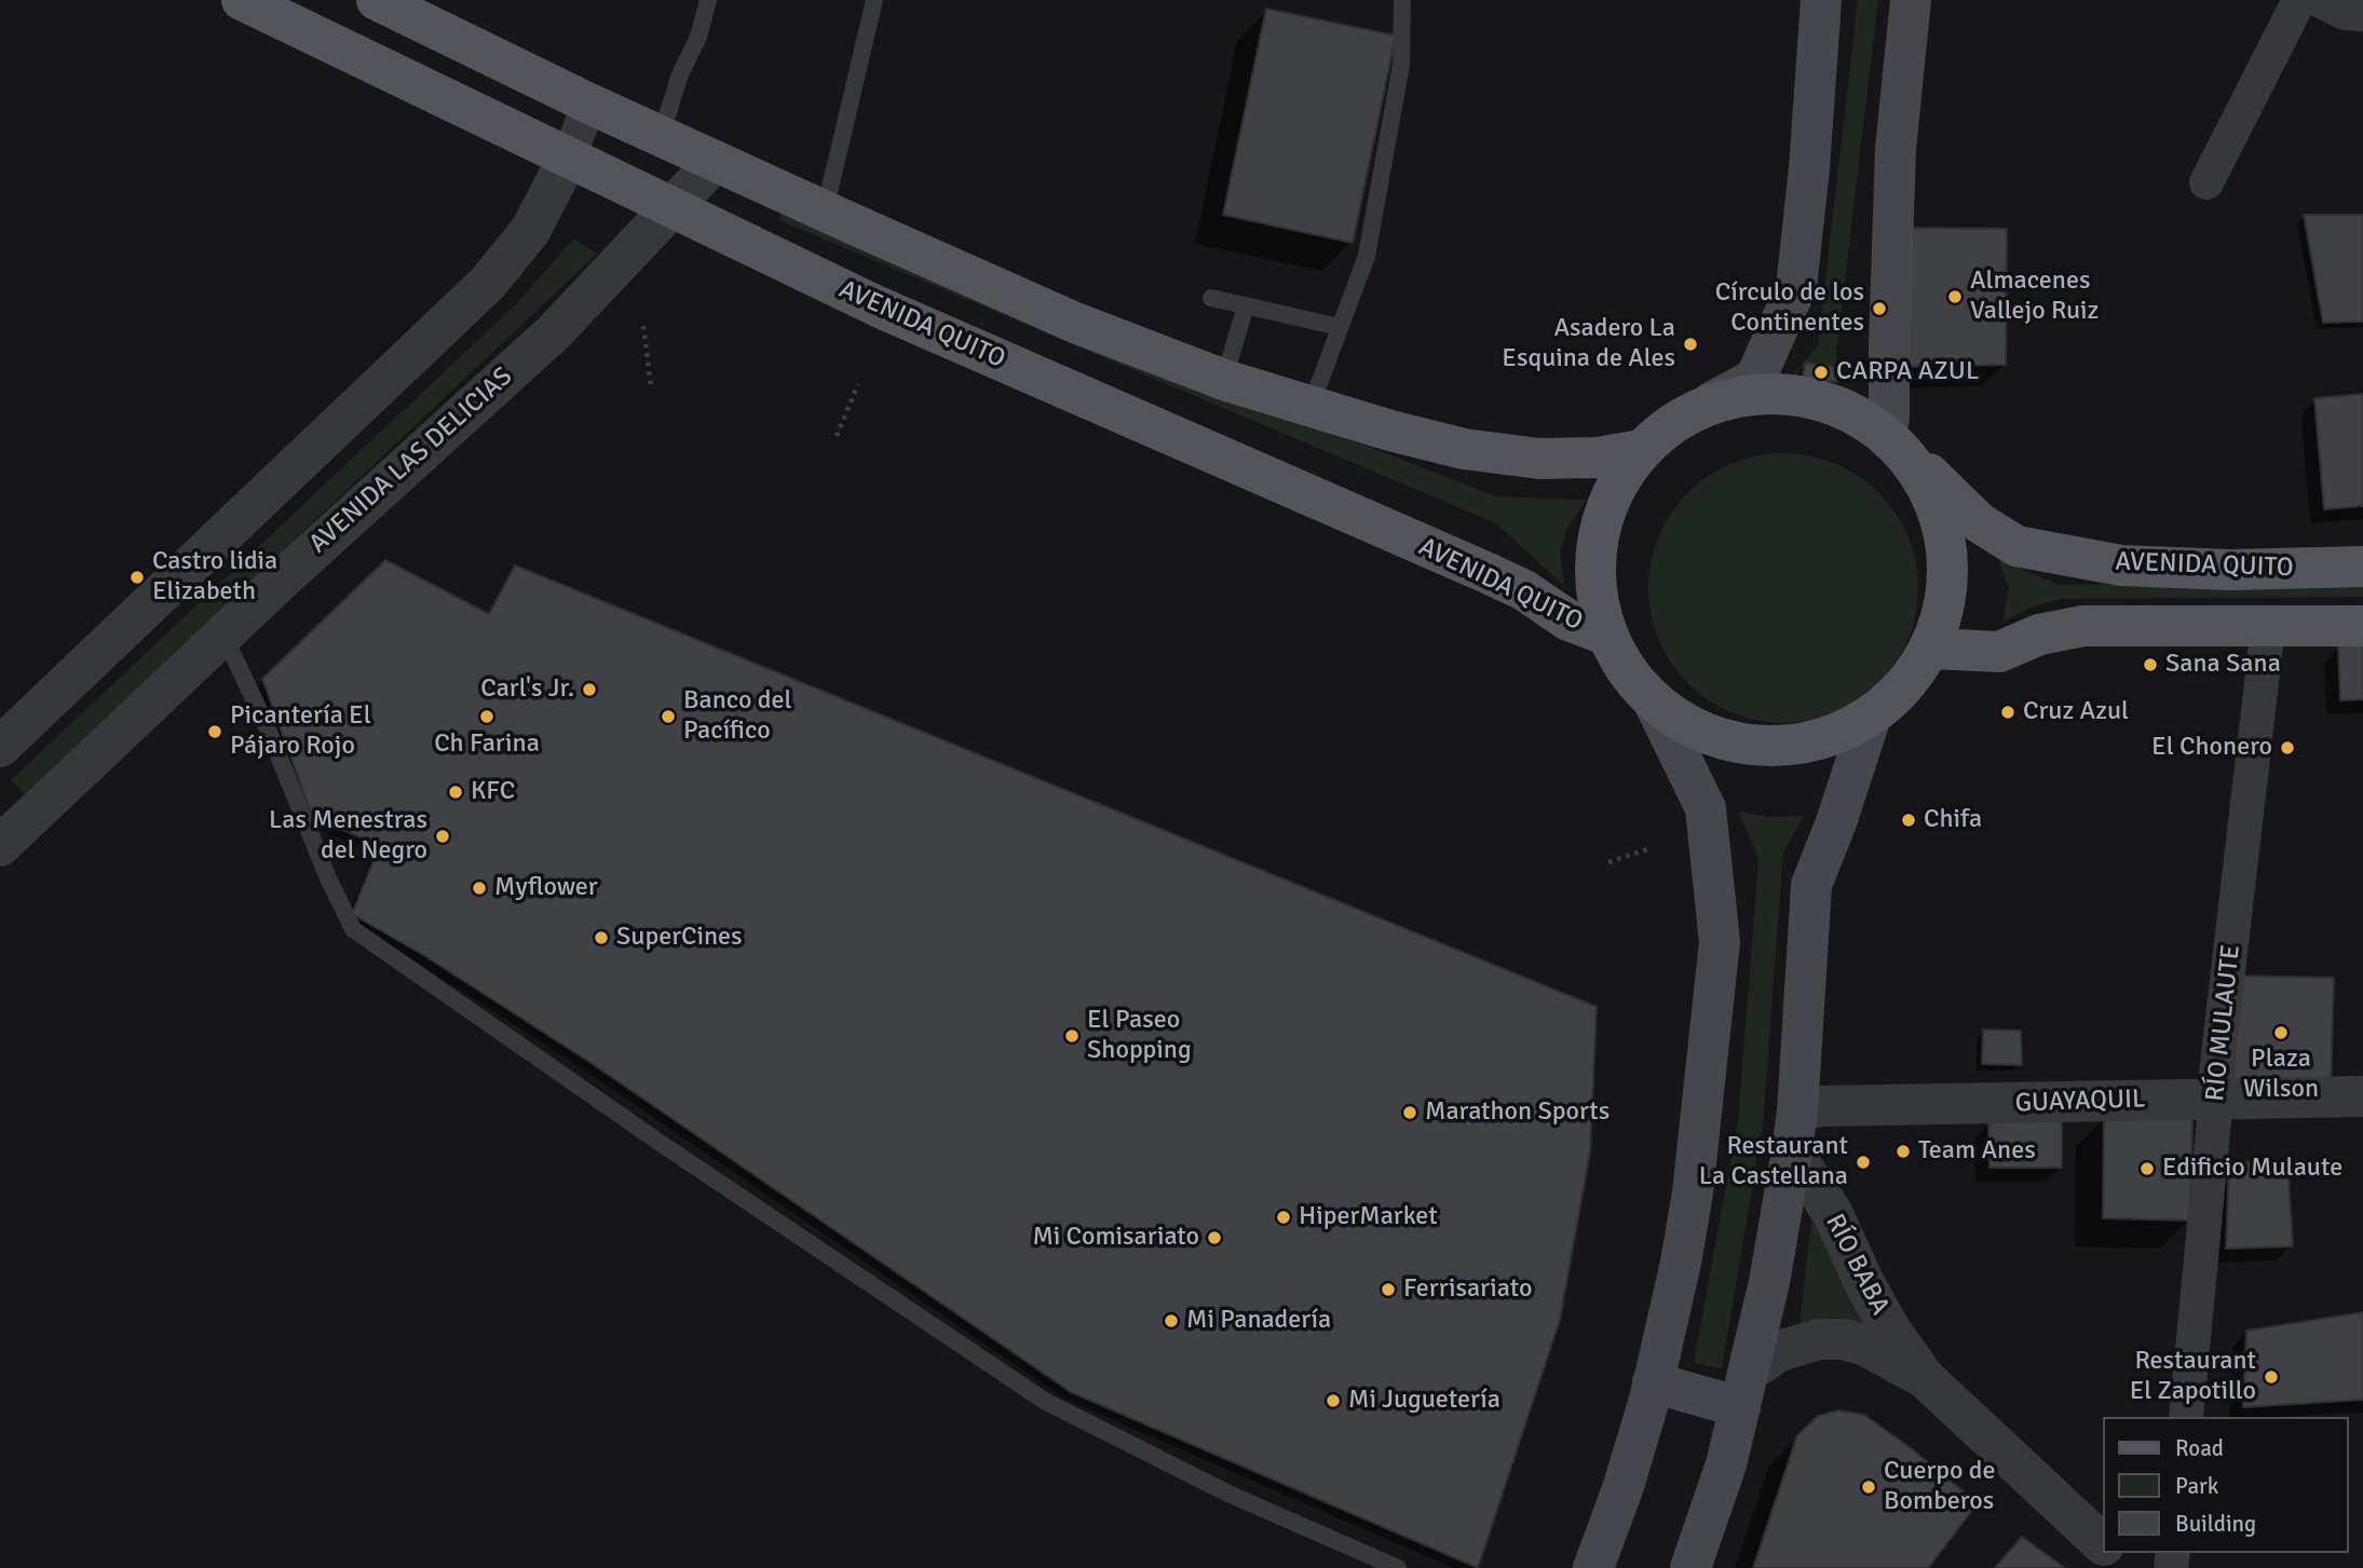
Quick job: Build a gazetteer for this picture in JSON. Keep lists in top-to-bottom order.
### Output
{
  "streets": {
    "main road": ["AVENIDA QUITO"],
    "street": [
      "AVENIDA LAS DELICIAS",
      "RÍO MULAUTE",
      "GUAYAQUIL",
      "RÍO BABA"
    ]
  },
  "crossings": [
    ["AVENIDA QUITO", "AVENIDA LAS DELICIAS"],
    ["RÍO MULAUTE", "GUAYAQUIL"],
    ["GUAYAQUIL", "RÍO BABA"]
  ],
  "places": [
    "Almacenes Vallejo Ruiz",
    "Círculo de los Continentes",
    "Asadero La Esquina de Ales",
    "CARPA AZUL",
    "Castro lidia Elizabeth",
    "Sana Sana",
    "Carl's Jr.",
    "Cruz Azul",
    "Ch Farina",
    "Banco del Pacífico",
    "Picantería El Pájaro Rojo",
    "El Chonero",
    "KFC",
    "Chifa",
    "Las Menestras del Negro",
    "Myflower",
    "SuperCines",
    "Plaza Wilson",
    "El Paseo Shopping",
    "Marathon Sports",
    "Team Anes",
    "Restaurant La Castellana",
    "Edificio Mulaute",
    "HiperMarket",
    "Mi Comisariato",
    "Ferrisariato",
    "Mi Panadería",
    "Restaurant El Zapotillo",
    "Mi Juguetería",
    "Cuerpo de Bomberos"
  ],
  "legend": ["Road", "Park", "Building"]
}
